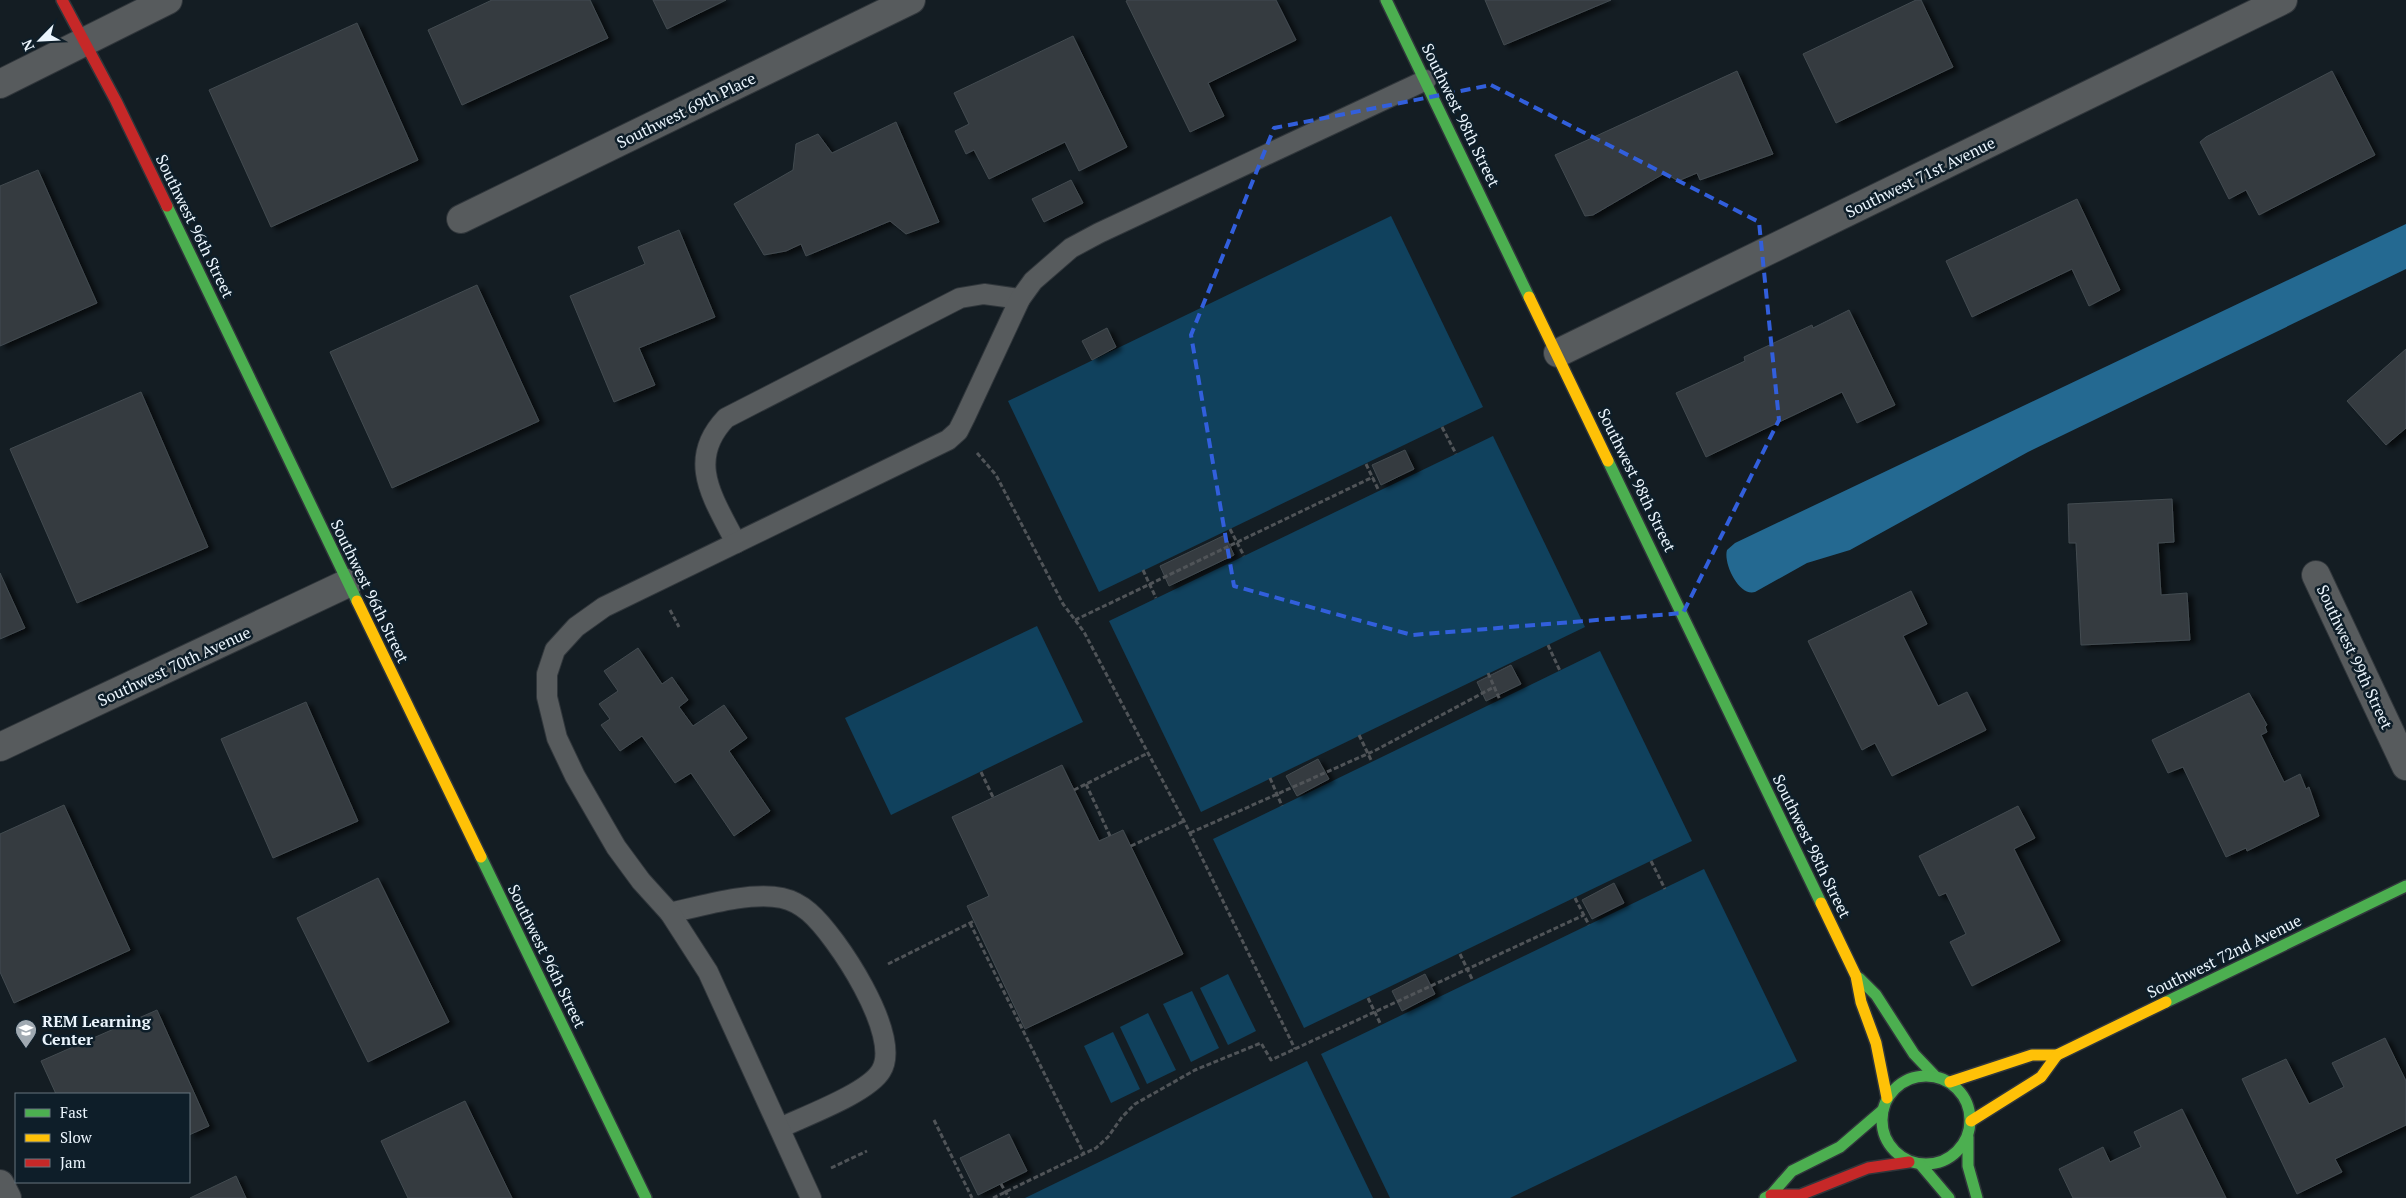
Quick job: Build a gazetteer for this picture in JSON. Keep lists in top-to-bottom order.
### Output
{
  "streets": {
    "street": [
      "Southwest 69th Place",
      "Southwest 98th Street",
      "Southwest 71st Avenue",
      "Southwest 96th Street",
      "Southwest 99th Street",
      "Southwest 70th Avenue",
      "Southwest 72nd Avenue"
    ]
  },
  "crossings": [
    ["Southwest 98th Street", "Southwest 71st Avenue"],
    ["Southwest 98th Street", "Southwest 72nd Avenue"],
    ["Southwest 96th Street", "Southwest 70th Avenue"]
  ],
  "places": {
    "school or university": ["REM Learning Center"]
  },
  "legend": ["Fast", "Slow", "Jam"],
  "north": "bottom left"
}
